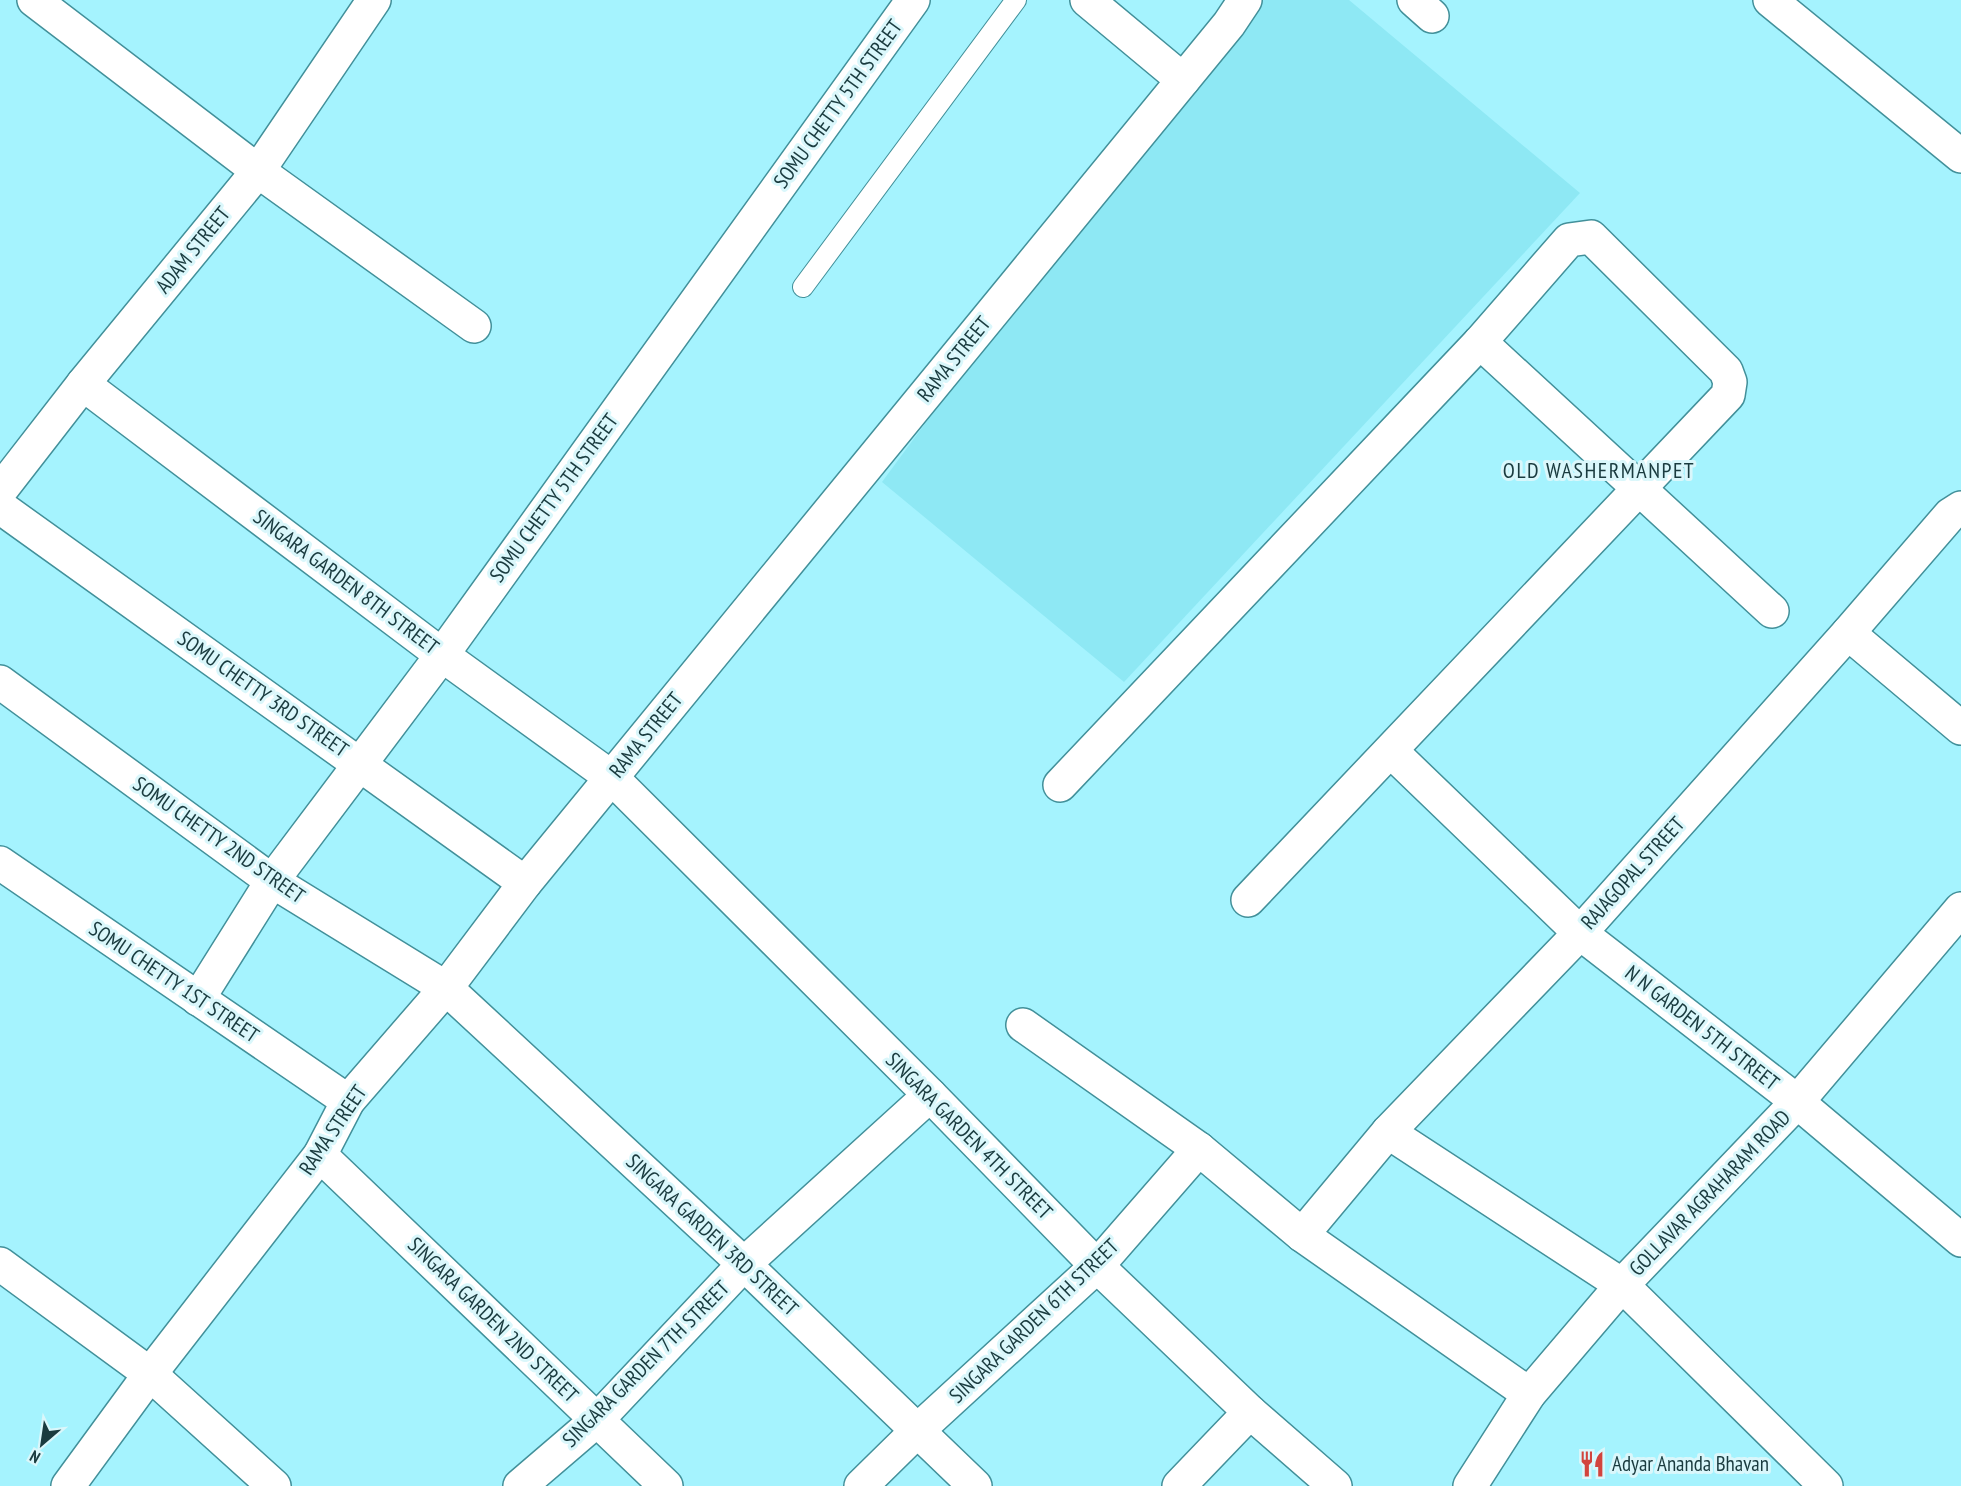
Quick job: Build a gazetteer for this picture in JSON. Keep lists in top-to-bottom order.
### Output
{
  "streets": {
    "street": [
      "SOMU CHETTY 5TH STREET",
      "ADAM STREET",
      "RAMA STREET",
      "SINGARA GARDEN 8TH STREET",
      "SOMU CHETTY 3RD STREET",
      "SOMU CHETTY 2ND STREET",
      "RAJAGOPAL STREET",
      "SOMU CHETTY 1ST STREET",
      "N N GARDEN 5TH STREET",
      "SINGARA GARDEN 4TH STREET",
      "GOLLAVAR AGRAHARAM ROAD",
      "SINGARA GARDEN 3RD STREET",
      "SINGARA GARDEN 2ND STREET",
      "SINGARA GARDEN 6TH STREET",
      "SINGARA GARDEN 7TH STREET"
    ]
  },
  "crossings": [
    ["SOMU CHETTY 5TH STREET", "SINGARA GARDEN 8TH STREET"],
    ["SOMU CHETTY 5TH STREET", "SOMU CHETTY 3RD STREET"],
    ["SOMU CHETTY 5TH STREET", "SOMU CHETTY 2ND STREET"],
    ["SOMU CHETTY 5TH STREET", "SOMU CHETTY 1ST STREET"],
    ["ADAM STREET", "SINGARA GARDEN 8TH STREET"],
    ["RAMA STREET", "SINGARA GARDEN 8TH STREET"],
    ["RAMA STREET", "SOMU CHETTY 3RD STREET"],
    ["RAMA STREET", "SOMU CHETTY 2ND STREET"],
    ["RAMA STREET", "SOMU CHETTY 1ST STREET"],
    ["RAMA STREET", "SINGARA GARDEN 4TH STREET"],
    ["RAMA STREET", "SINGARA GARDEN 3RD STREET"],
    ["RAMA STREET", "SINGARA GARDEN 2ND STREET"],
    ["SINGARA GARDEN 8TH STREET", "SINGARA GARDEN 4TH STREET"],
    ["SOMU CHETTY 2ND STREET", "SINGARA GARDEN 3RD STREET"],
    ["RAJAGOPAL STREET", "N N GARDEN 5TH STREET"],
    ["N N GARDEN 5TH STREET", "GOLLAVAR AGRAHARAM ROAD"],
    ["SINGARA GARDEN 4TH STREET", "SINGARA GARDEN 6TH STREET"],
    ["SINGARA GARDEN 4TH STREET", "SINGARA GARDEN 7TH STREET"],
    ["SINGARA GARDEN 3RD STREET", "SINGARA GARDEN 6TH STREET"],
    ["SINGARA GARDEN 3RD STREET", "SINGARA GARDEN 7TH STREET"],
    ["SINGARA GARDEN 2ND STREET", "SINGARA GARDEN 7TH STREET"]
  ],
  "districts": ["OLD WASHERMANPET"],
  "places": {
    "restaurant": ["Adyar Ananda Bhavan"]
  },
  "north": "bottom left"
}
